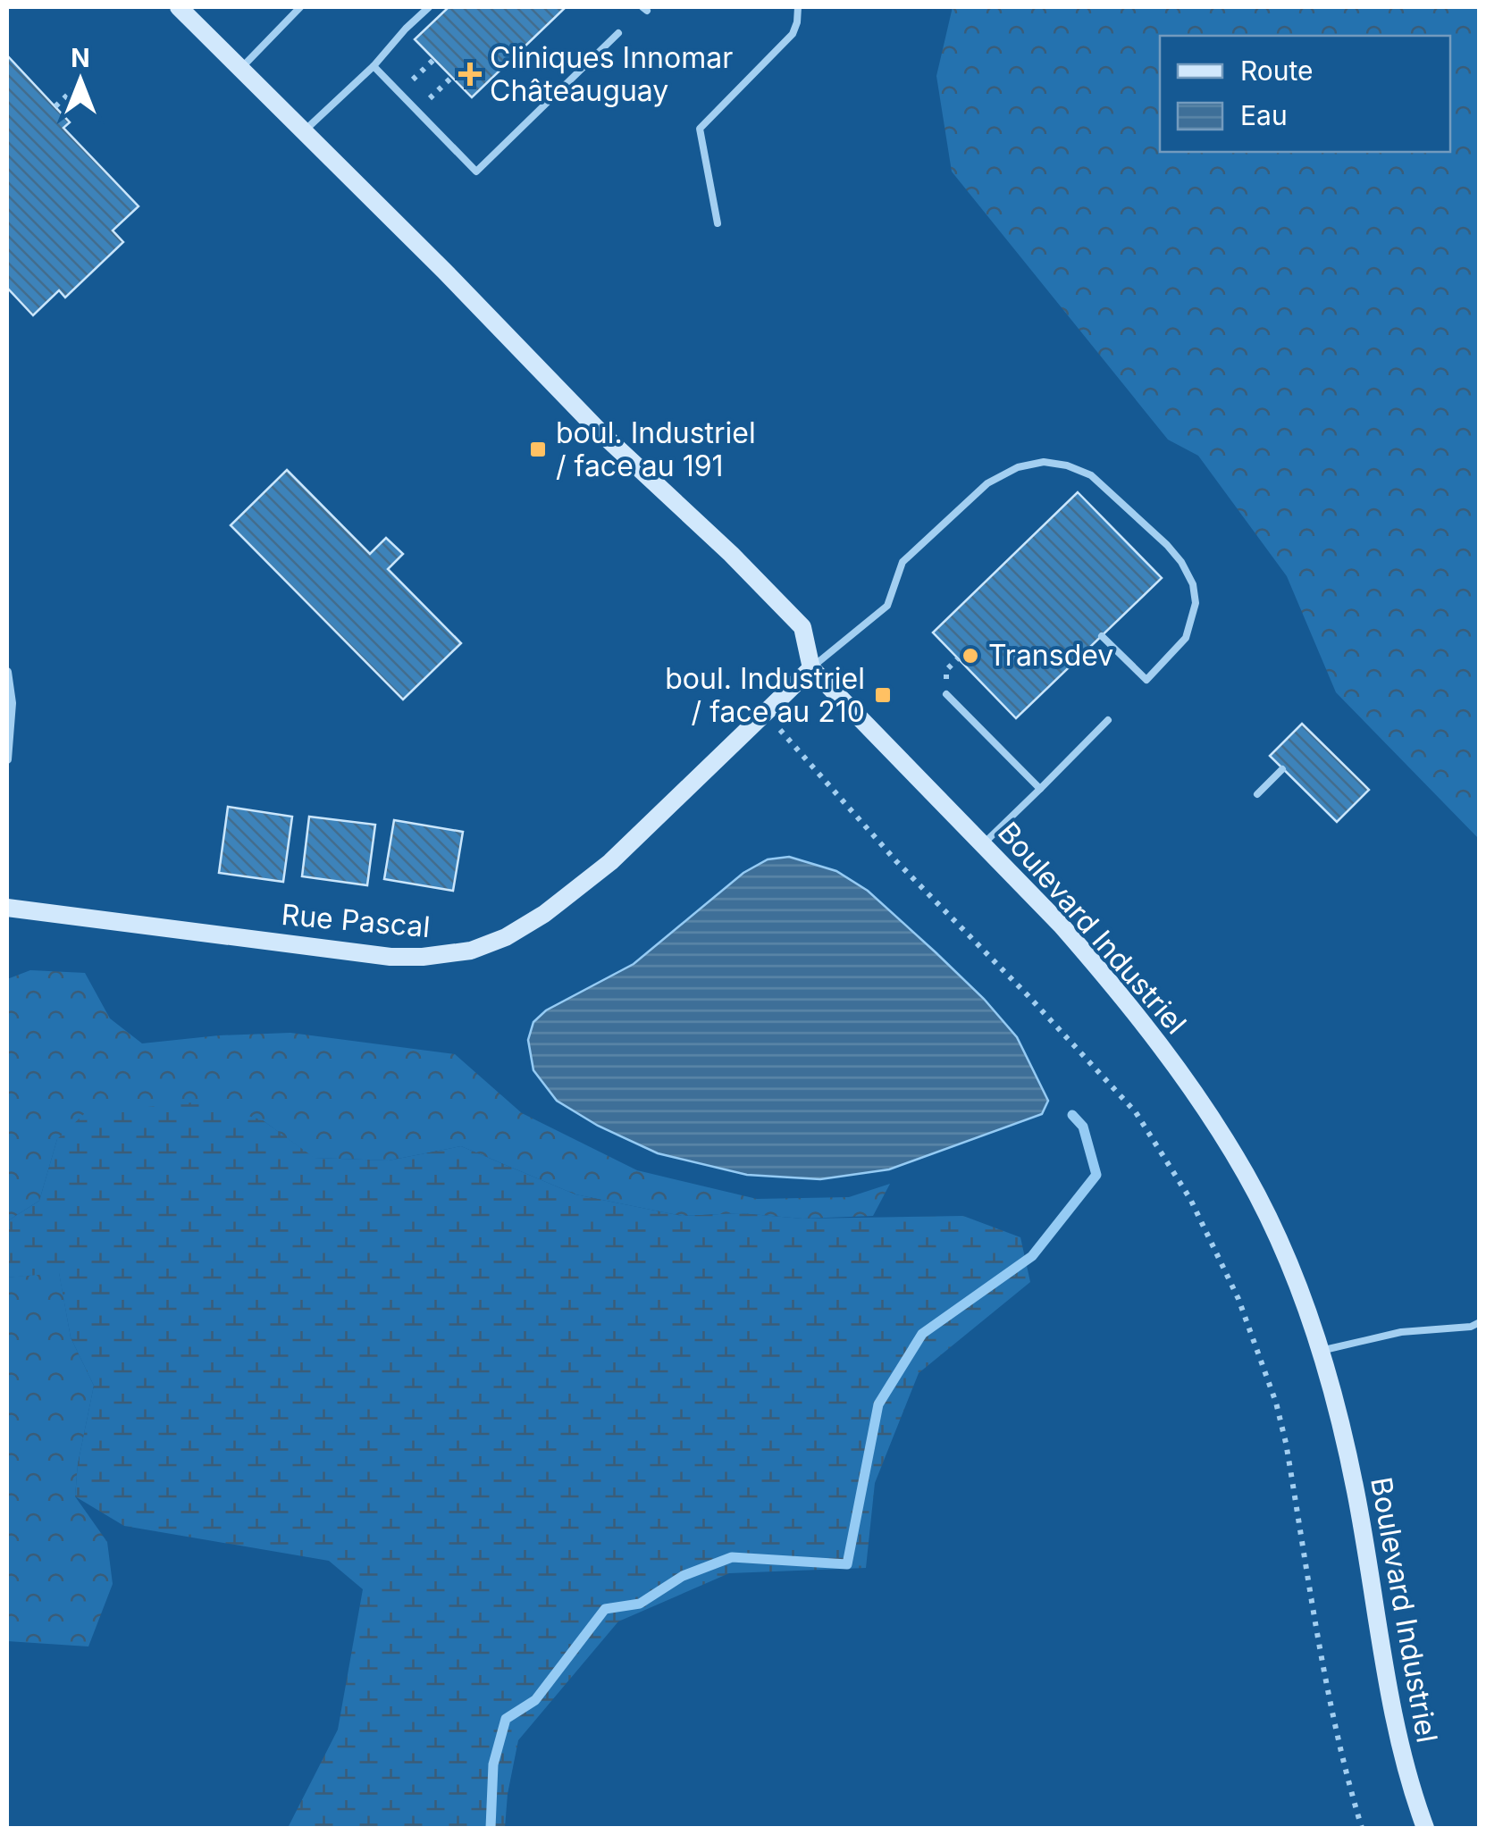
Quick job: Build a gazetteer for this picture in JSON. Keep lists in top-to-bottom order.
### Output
{
  "streets": {
    "street": ["Rue Pascal", "Boulevard Industriel"]
  },
  "crossings": [
    ["Rue Pascal", "Boulevard Industriel"]
  ],
  "places": {
    "health": ["Cliniques Innomar Châteauguay"],
    "transit": ["boul. Industriel / face au 191", "boul. Industriel / face au 210"],
    "other": ["Transdev"]
  },
  "legend": ["Route", "Eau"],
  "north": "top"
}
